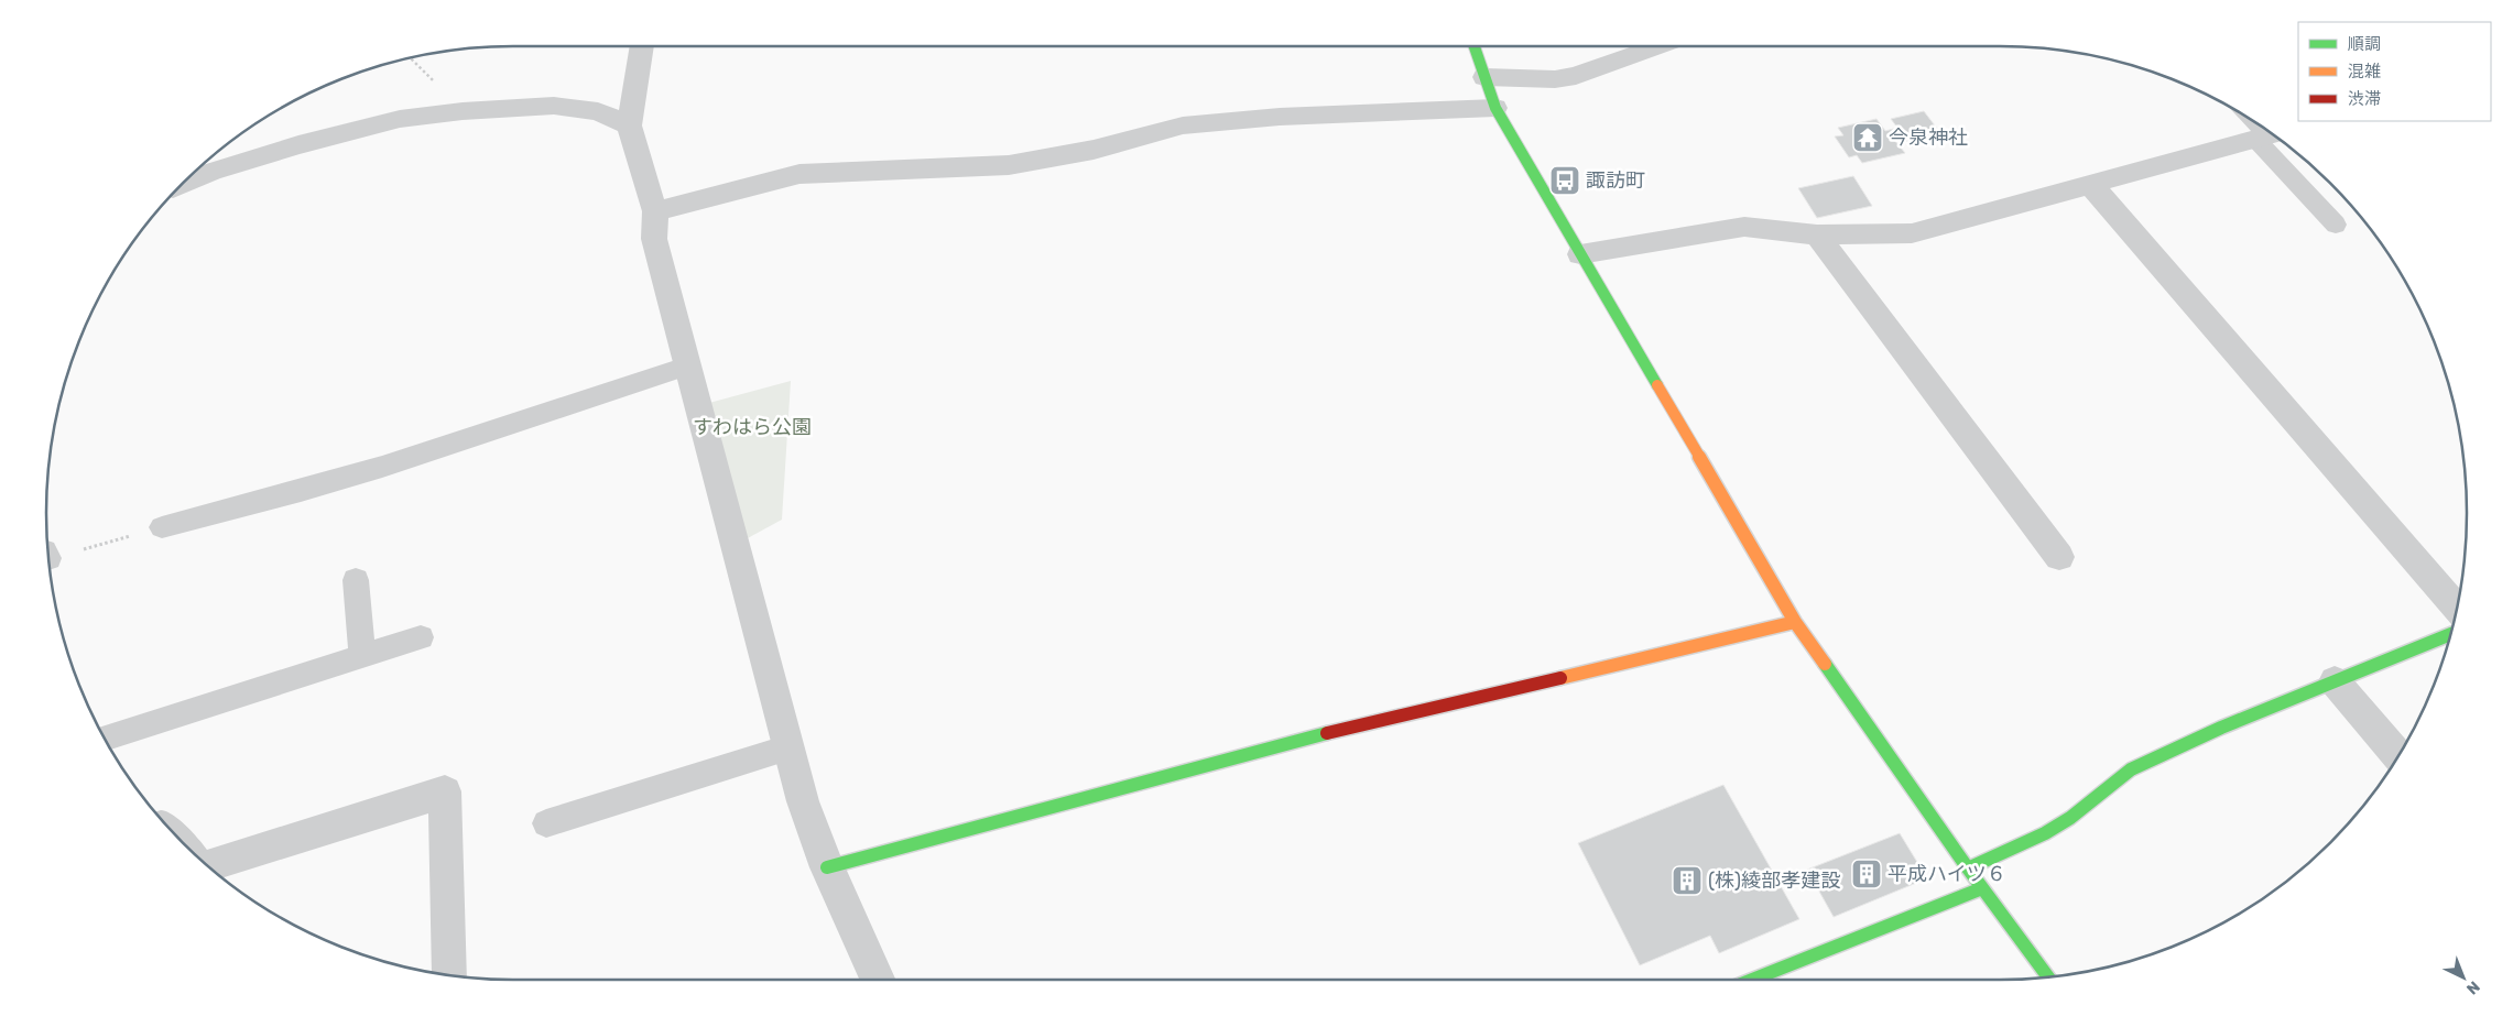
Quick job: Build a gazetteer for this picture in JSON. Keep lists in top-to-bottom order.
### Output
{
  "parks": ["すわはら公園"],
  "places": {
    "temple": ["今泉神社"],
    "bus stop": ["諏訪町"],
    "building": ["平成ハイツ６", "(株)綾部孝建設"]
  },
  "legend": ["順調", "混雑", "渋滞"],
  "north": "bottom right"
}
